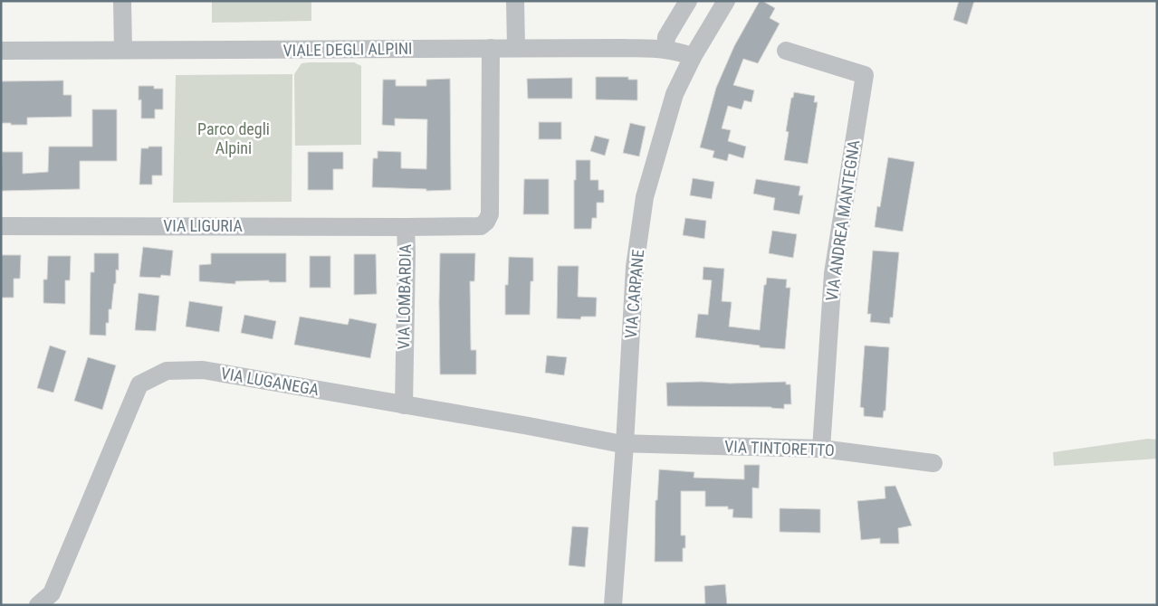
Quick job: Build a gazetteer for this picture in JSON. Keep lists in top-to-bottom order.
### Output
{
  "streets": {
    "street": [
      "VIALE DEGLI ALPINI",
      "VIA ANDREA MANTEGNA",
      "VIA LIGURIA",
      "VIA CARPANE",
      "VIA LOMBARDIA",
      "VIA LUGANEGA",
      "VIA TINTORETTO"
    ]
  },
  "crossings": [
    ["VIALE DEGLI ALPINI", "VIA CARPANE"],
    ["VIALE DEGLI ALPINI", "VIA LOMBARDIA"],
    ["VIA ANDREA MANTEGNA", "VIA TINTORETTO"],
    ["VIA LIGURIA", "VIA LOMBARDIA"],
    ["VIA CARPANE", "VIA LUGANEGA"],
    ["VIA CARPANE", "VIA TINTORETTO"],
    ["VIA LOMBARDIA", "VIA LUGANEGA"],
    ["VIA LUGANEGA", "VIA TINTORETTO"]
  ],
  "parks": ["Parco degli Alpini"]
}
